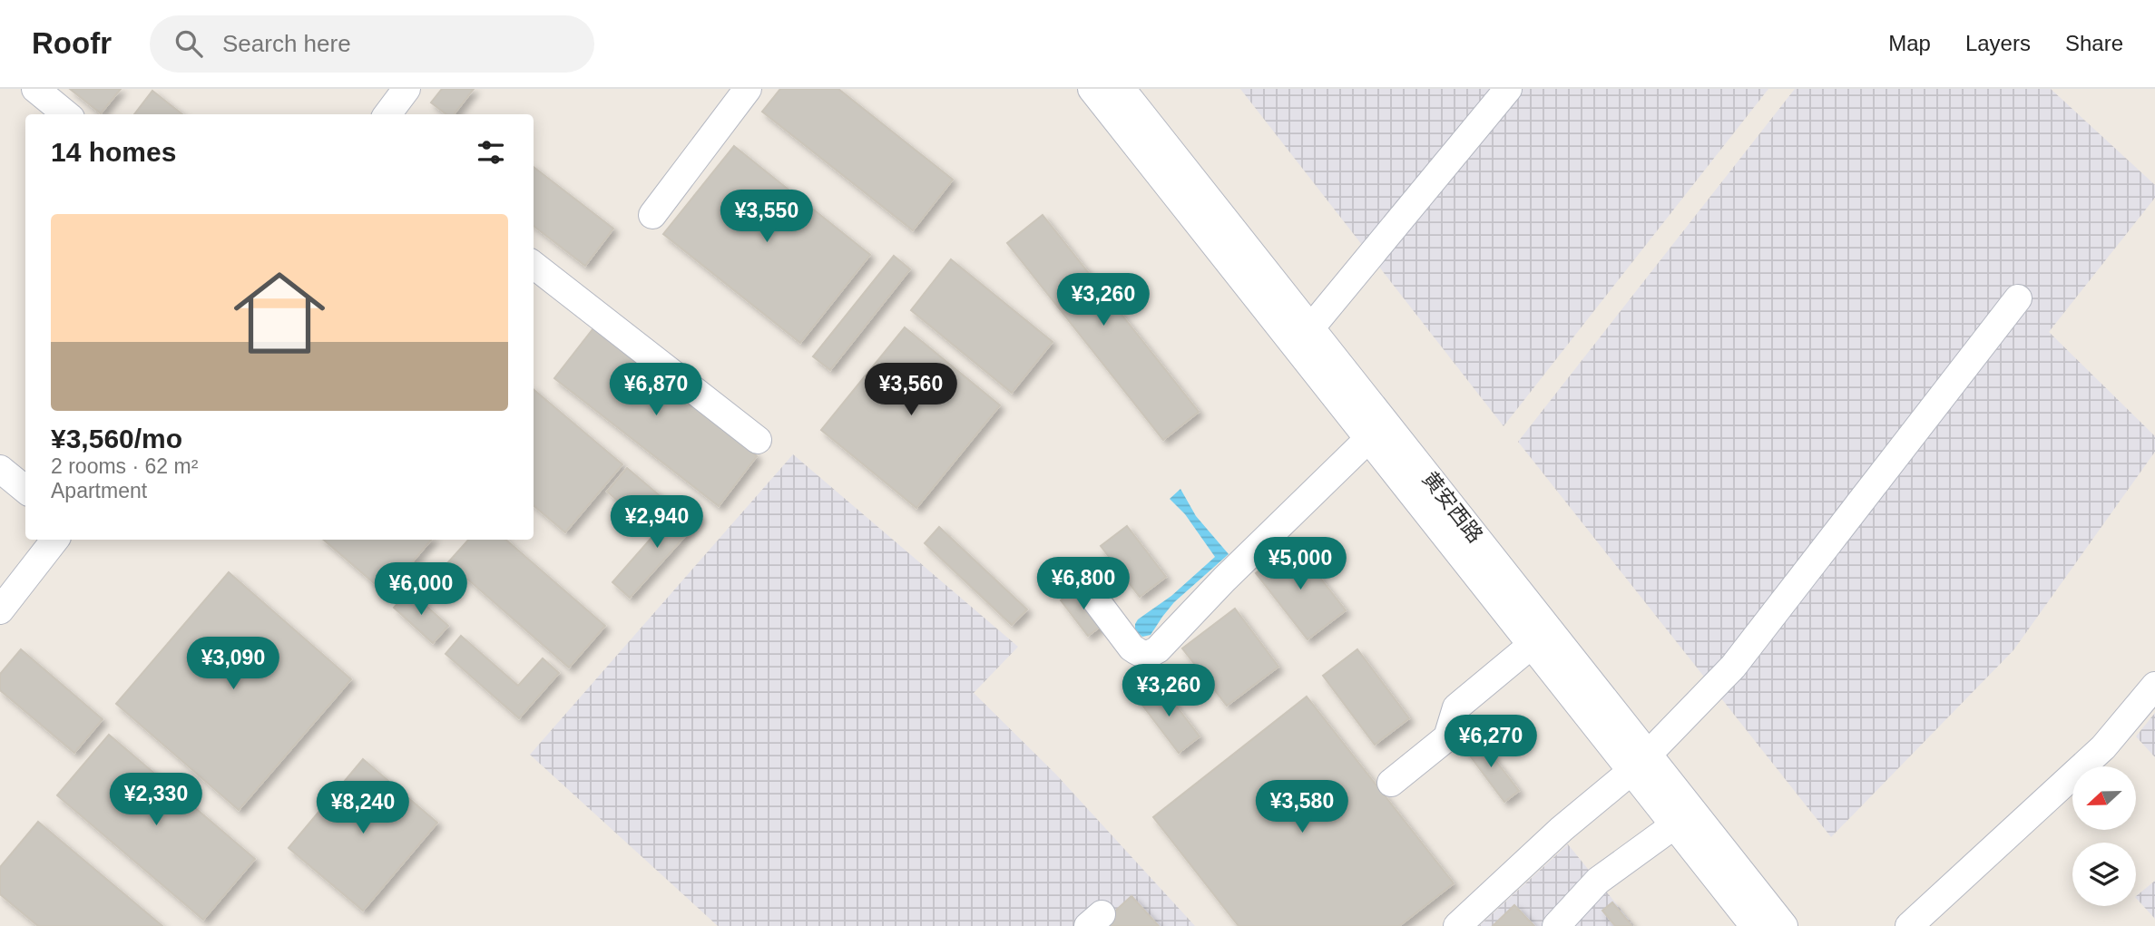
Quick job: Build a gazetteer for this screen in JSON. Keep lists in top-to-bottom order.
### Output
{
  "streets": {
    "street": ["黄安西路"]
  },
  "north": "left",
  "page": {
    "header": "Roofr",
    "search": "Search here",
    "nav": ["Map", "Layers", "Share"],
    "heading": "14 homes",
    "price": [
      "¥3,550",
      "¥3,260",
      "¥6,870",
      "¥3,560",
      "¥2,940",
      "¥5,000",
      "¥6,800",
      "¥6,000",
      "¥3,090",
      "¥3,260",
      "¥6,270",
      "¥2,330",
      "¥3,580",
      "¥8,240"
    ],
    "list": [
      {
        "name": "¥3,560/mo",
        "note": "2 rooms · 62 m² · Apartment"
      }
    ]
  }
}
